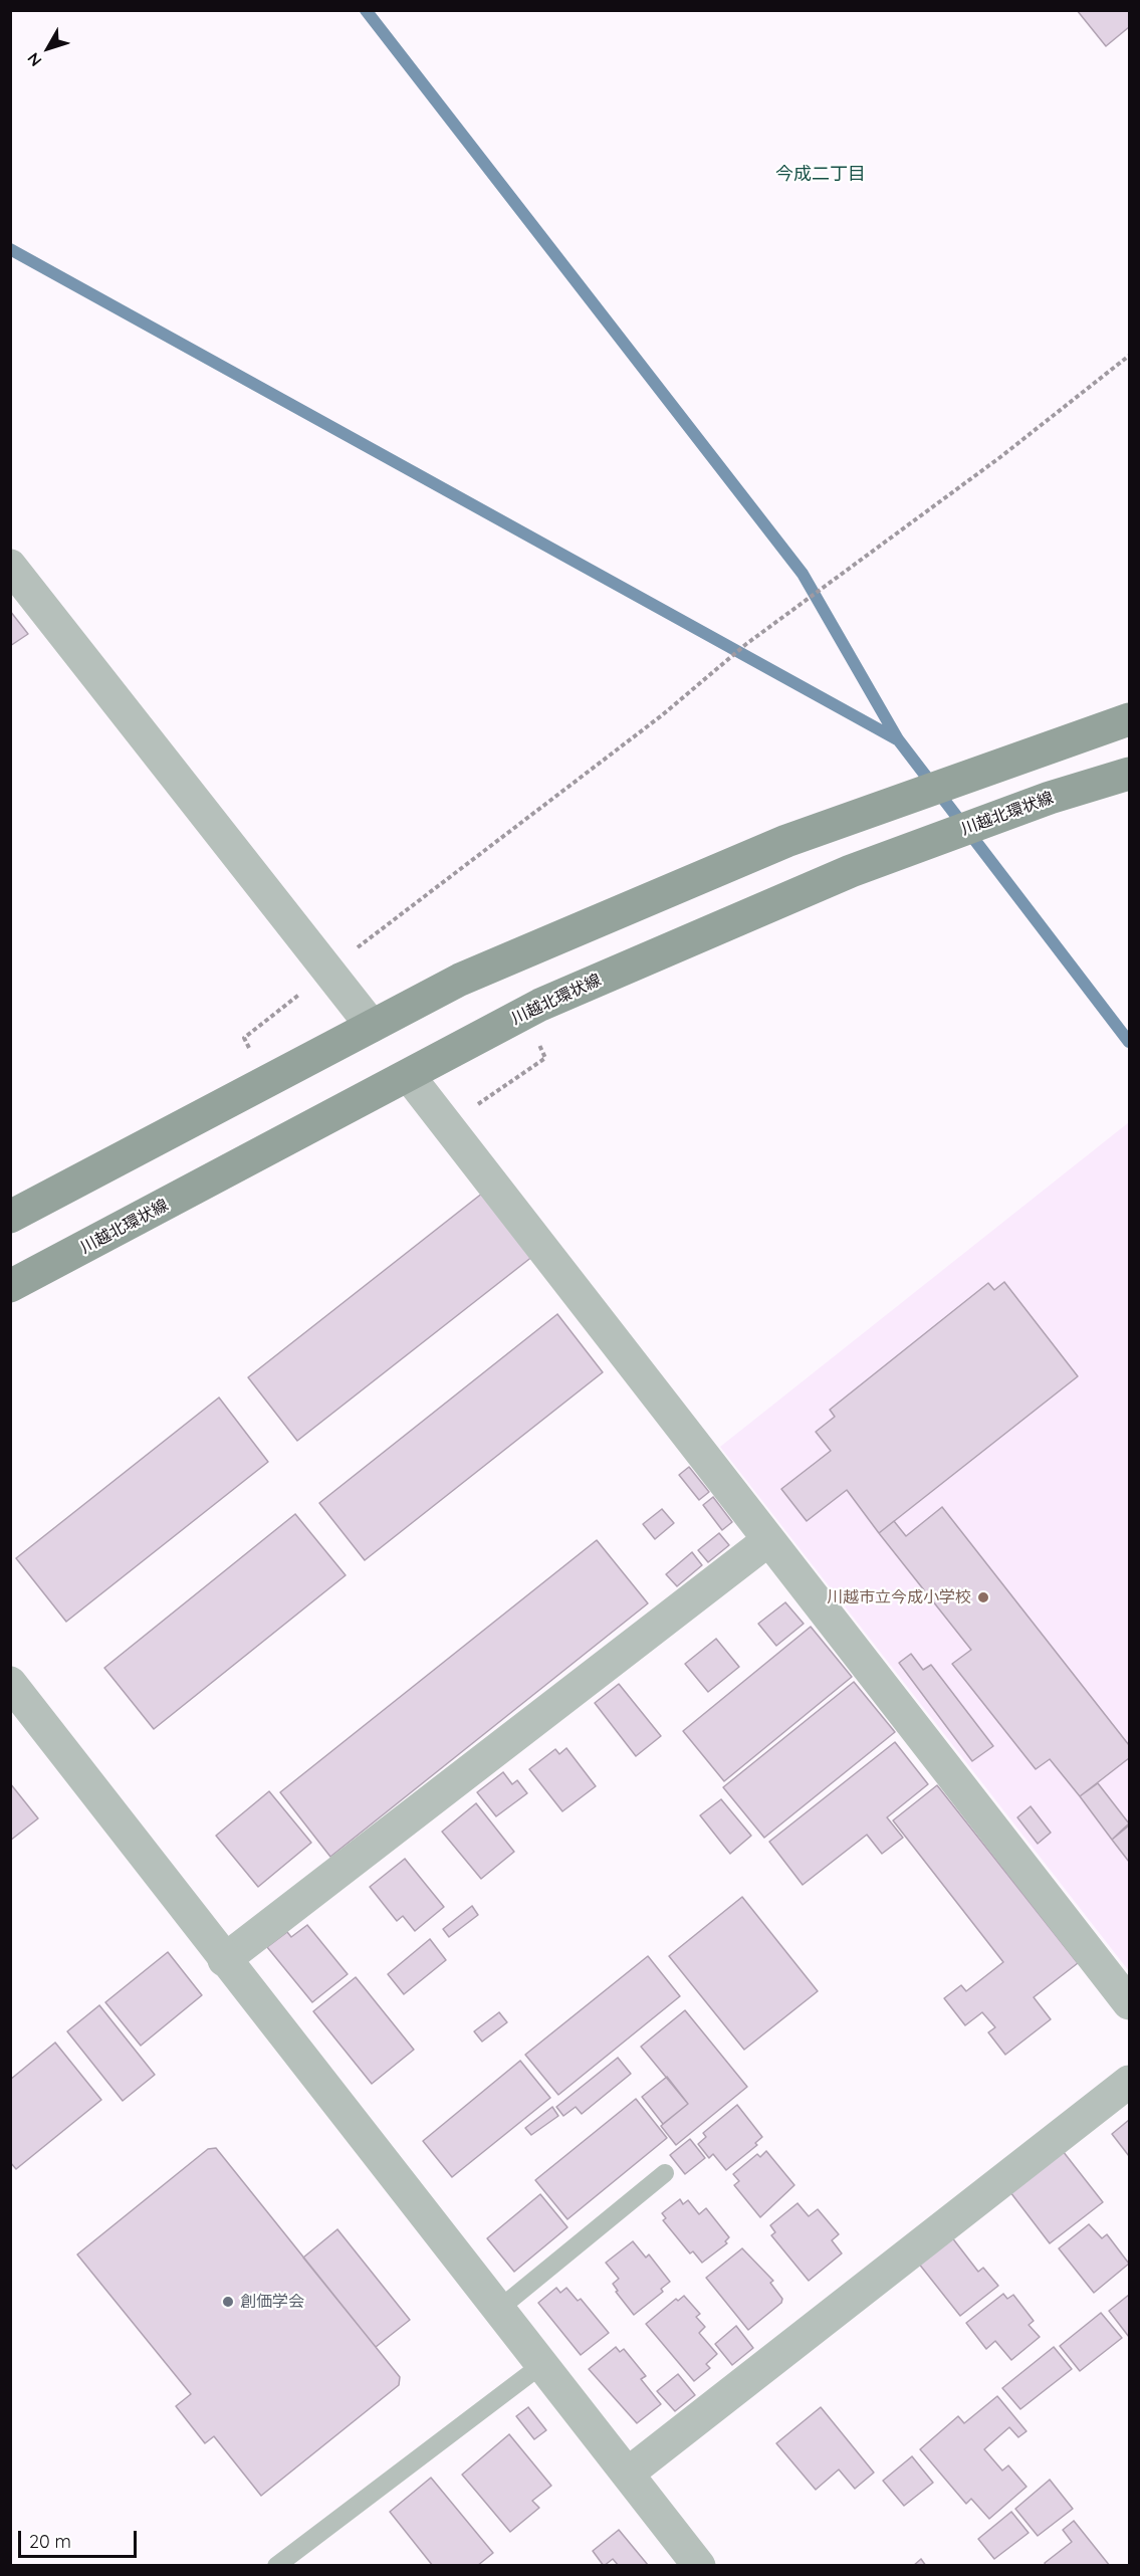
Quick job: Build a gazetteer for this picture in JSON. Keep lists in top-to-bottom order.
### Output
{
  "streets": {
    "main road": ["川越北環状線"]
  },
  "districts": ["今成二丁目"],
  "places": ["川越市立今成小学校", "創価学会"],
  "scale_bar": "20 m",
  "north": "bottom left"
}
